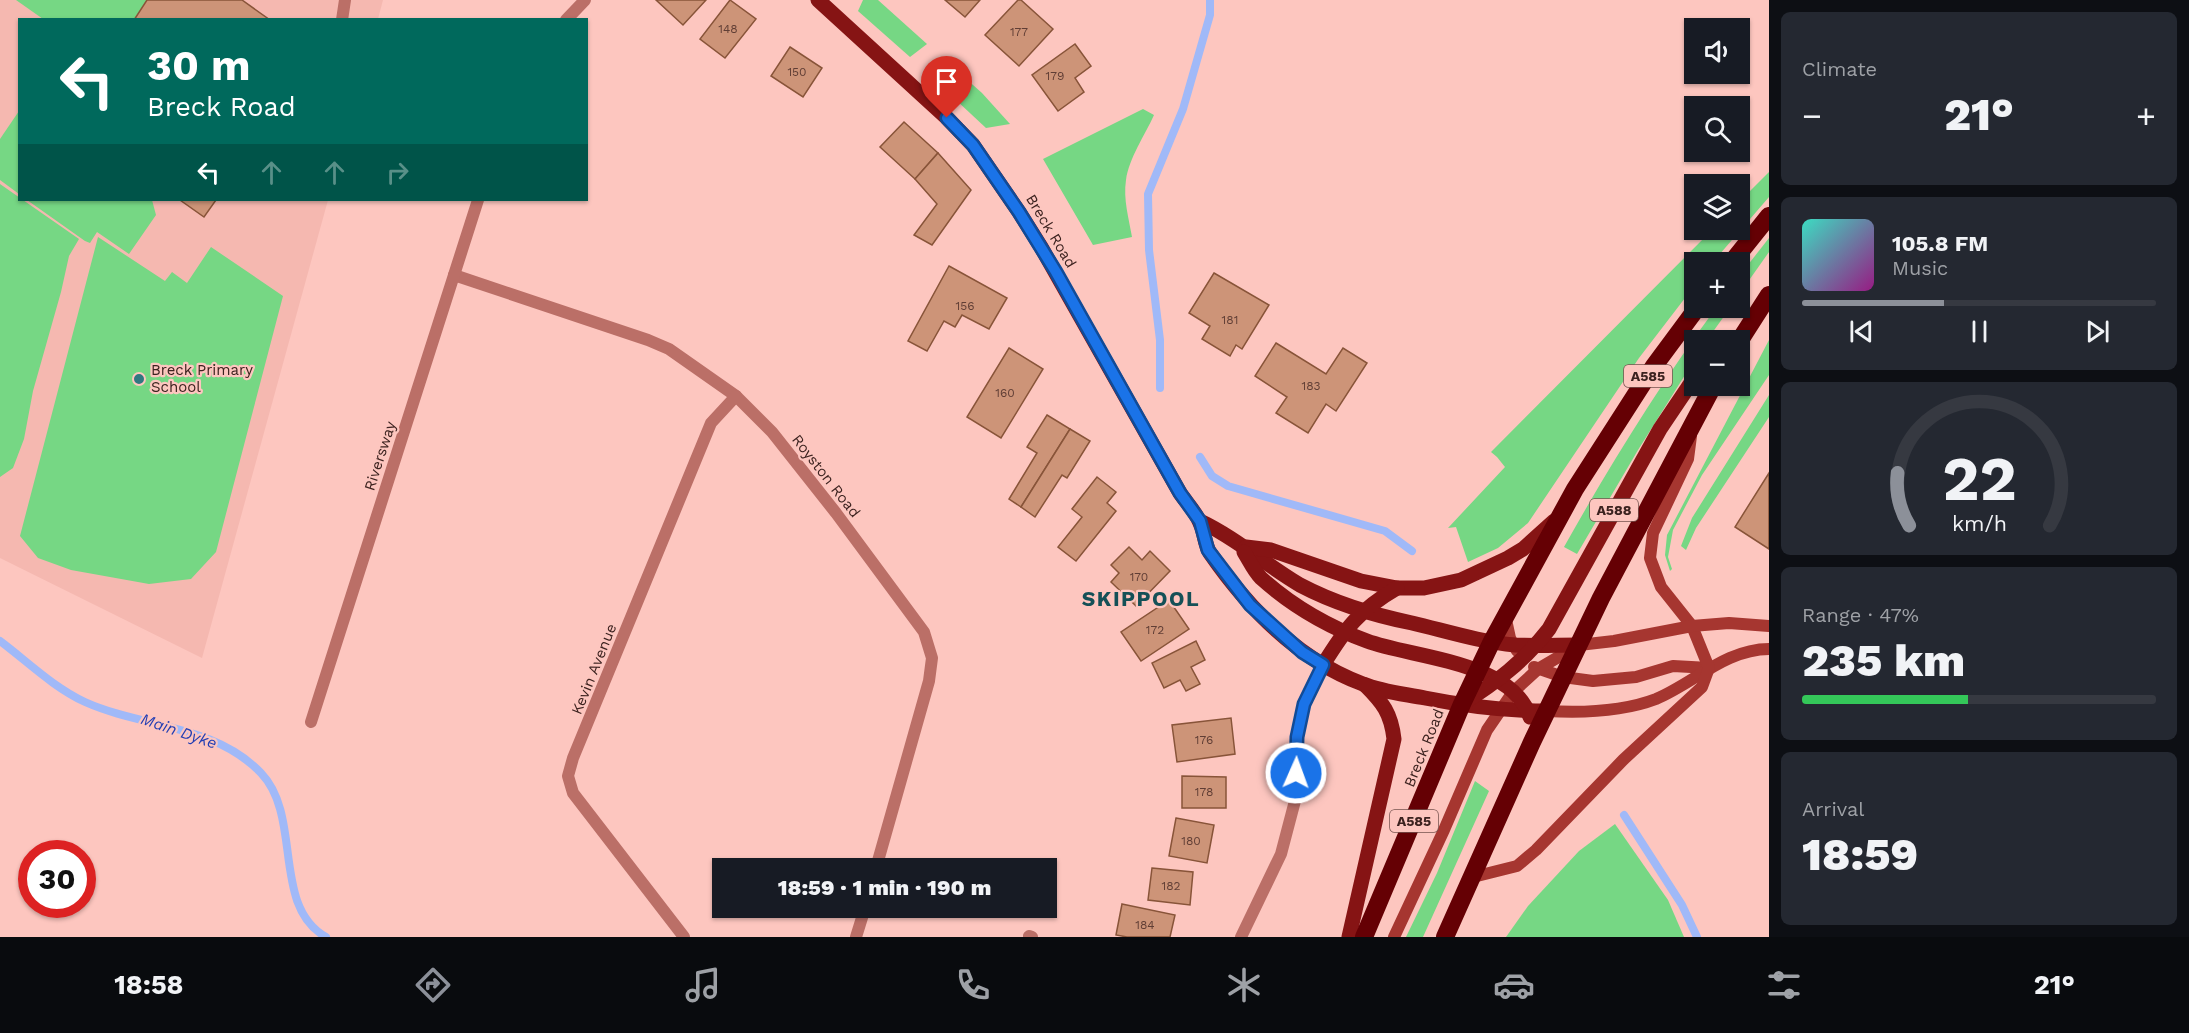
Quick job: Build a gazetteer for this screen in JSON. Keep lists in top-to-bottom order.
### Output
{
  "streets": {
    "highway": ["Breck Road", "A585"],
    "main road": ["A588"],
    "street": ["Riversway", "Royston Road", "Kevin Avenue"]
  },
  "crossings": [
    ["Breck Road", "A585"],
    ["Breck Road", "A588"],
    ["A585", "A588"],
    ["Riversway", "Royston Road"],
    ["Royston Road", "Kevin Avenue"]
  ],
  "districts": ["SKIPPOOL"],
  "water": ["Main Dyke"],
  "places": ["Breck Primary School"],
  "house_numbers": [
    "148",
    "177",
    "150",
    "179",
    "156",
    "181",
    "183",
    "160",
    "170",
    "172",
    "176",
    "178",
    "180",
    "182",
    "184"
  ],
  "page": {
    "tile": [
      "Climate",
      ["Range · 47%", "235 km"],
      ["Arrival", "18:59"]
    ],
    "map_buttons": ["+", "−"],
    "turn": ["30 m", "Breck Road"],
    "heat": ["−", "21°", "+"],
    "song": ["105.8 FM", "Music"],
    "limit": "30",
    "trip": "18:59 · 1 min · 190 m",
    "tabs": ["18:58", "21°"],
    "gauge": ["22", "km/h"]
  }
}
